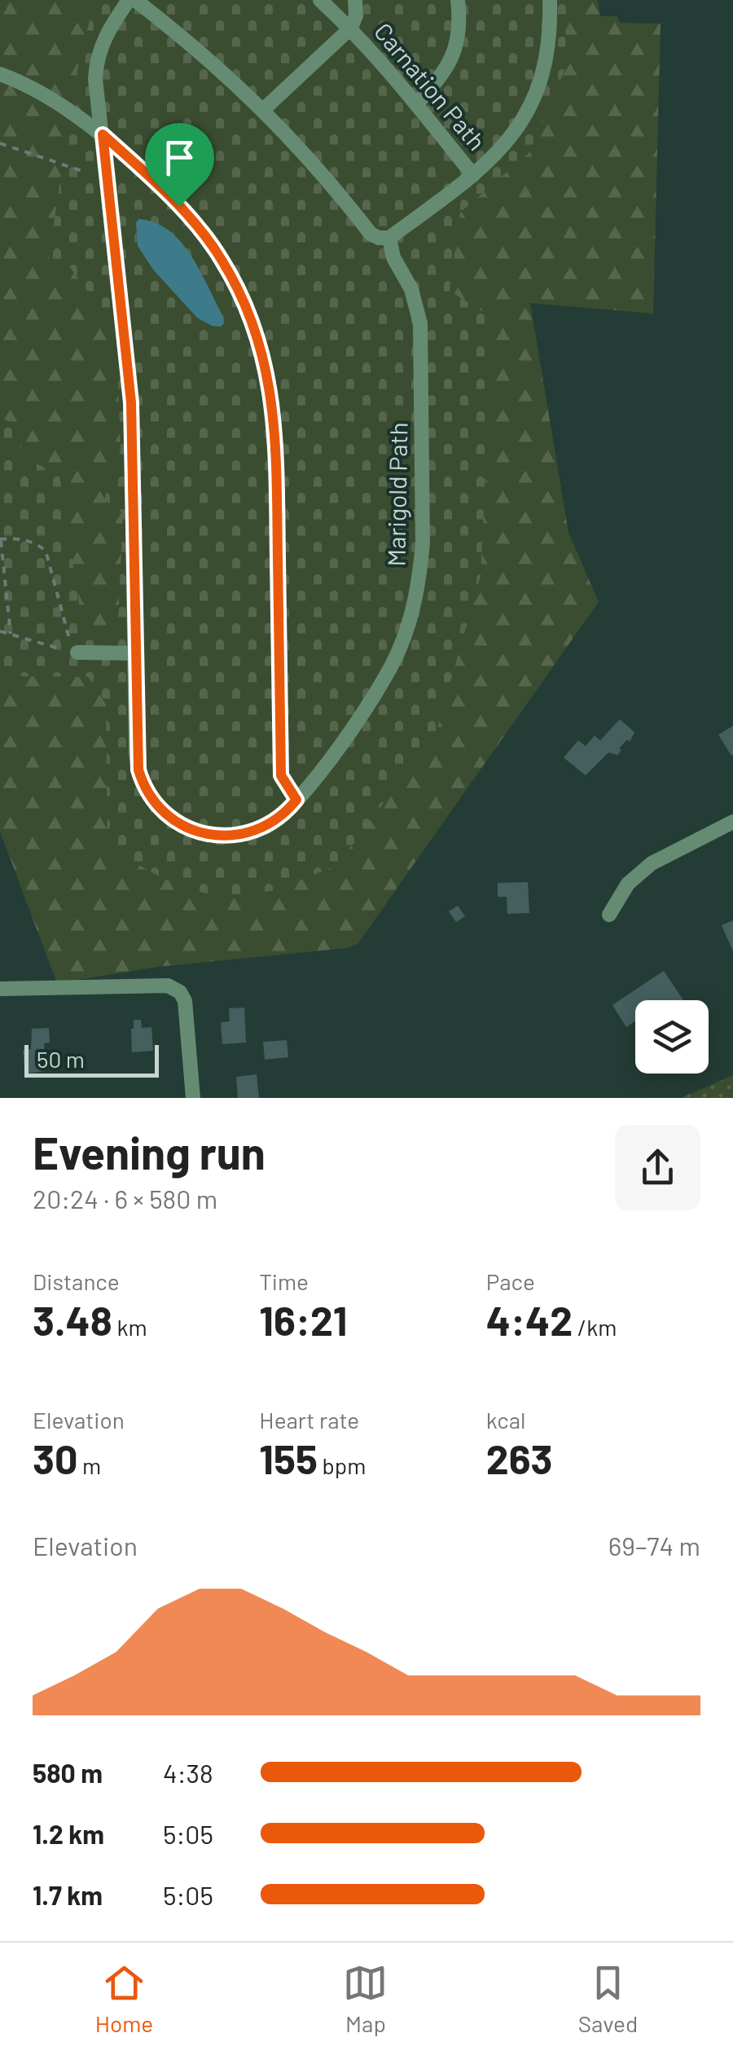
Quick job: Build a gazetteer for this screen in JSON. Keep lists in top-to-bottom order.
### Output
{
  "streets": {
    "street": ["Carnation Path", "Marigold Path"]
  },
  "scale_bar": "50 m",
  "page": {
    "scale": "50 m",
    "heading": ["Evening run", "20:24 · 6 × 580 m"],
    "stats": [
      ["Distance", "3.48 km"],
      ["Time", "16:21"],
      ["Pace", "4:42 /km"],
      ["Elevation", "30 m"],
      ["Heart rate", "155 bpm"],
      ["kcal", "263"]
    ],
    "chart": ["Elevation", "69–74 m"],
    "list": [
      {
        "name": "580 m",
        "note": "4:38"
      },
      {
        "name": "1.2 km",
        "note": "5:05"
      },
      {
        "name": "1.7 km",
        "note": "5:05"
      }
    ],
    "tabs": ["Home", "Map", "Saved"]
  }
}
